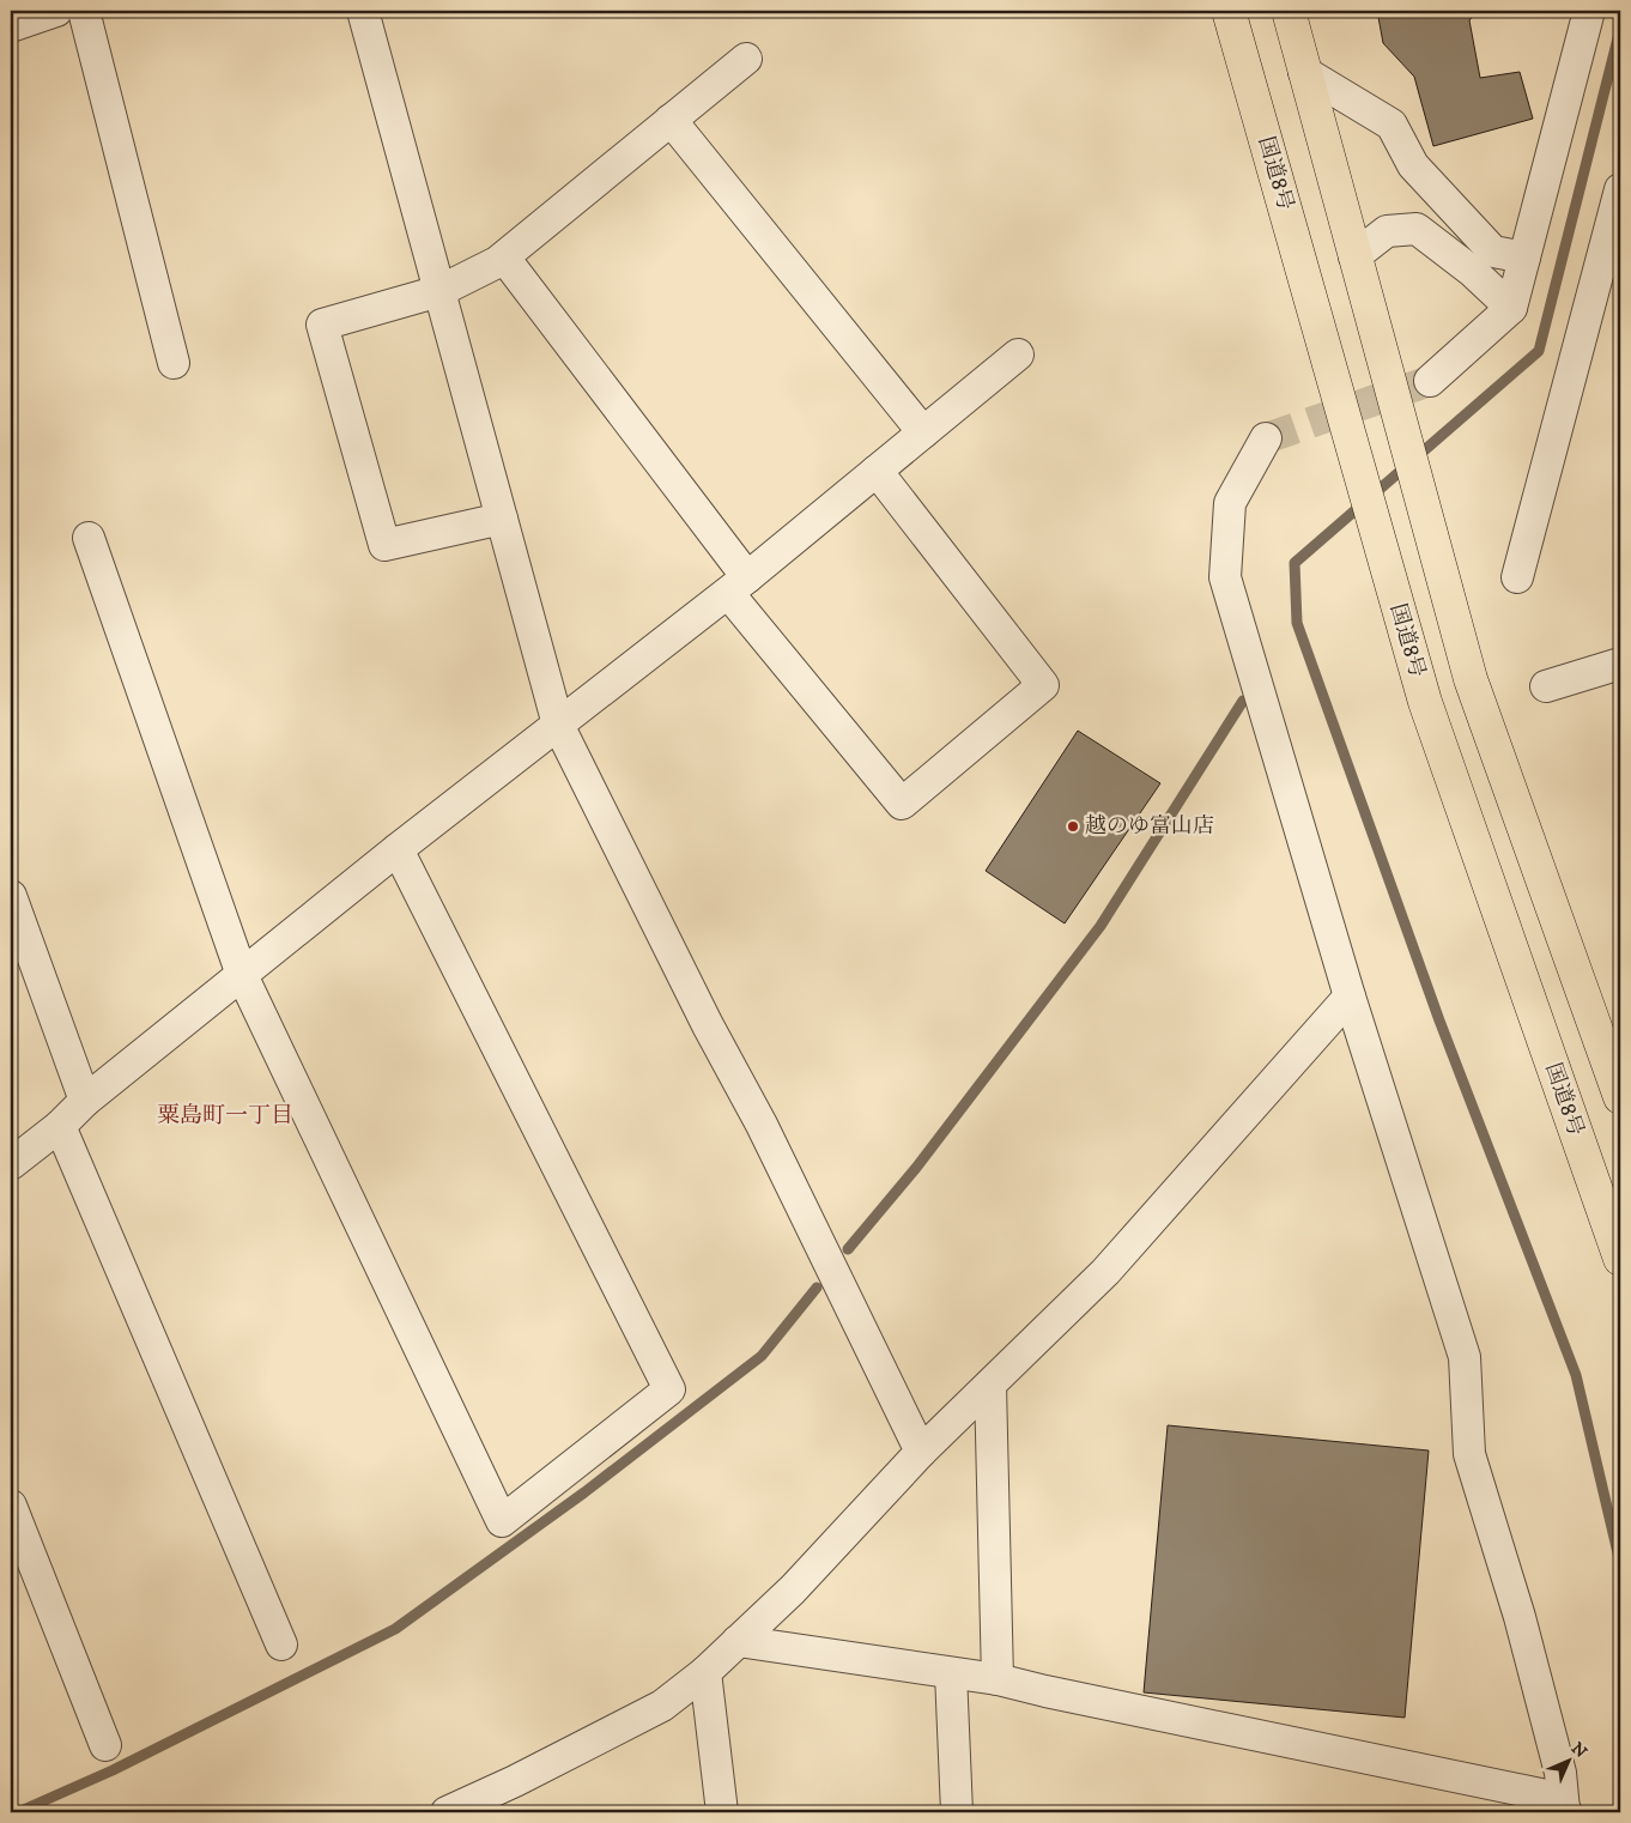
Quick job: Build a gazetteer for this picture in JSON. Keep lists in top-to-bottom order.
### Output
{
  "streets": {
    "highway": ["国道8号"]
  },
  "districts": ["粟島町一丁目"],
  "places": ["越のゆ富山店"],
  "north": "top right"
}
